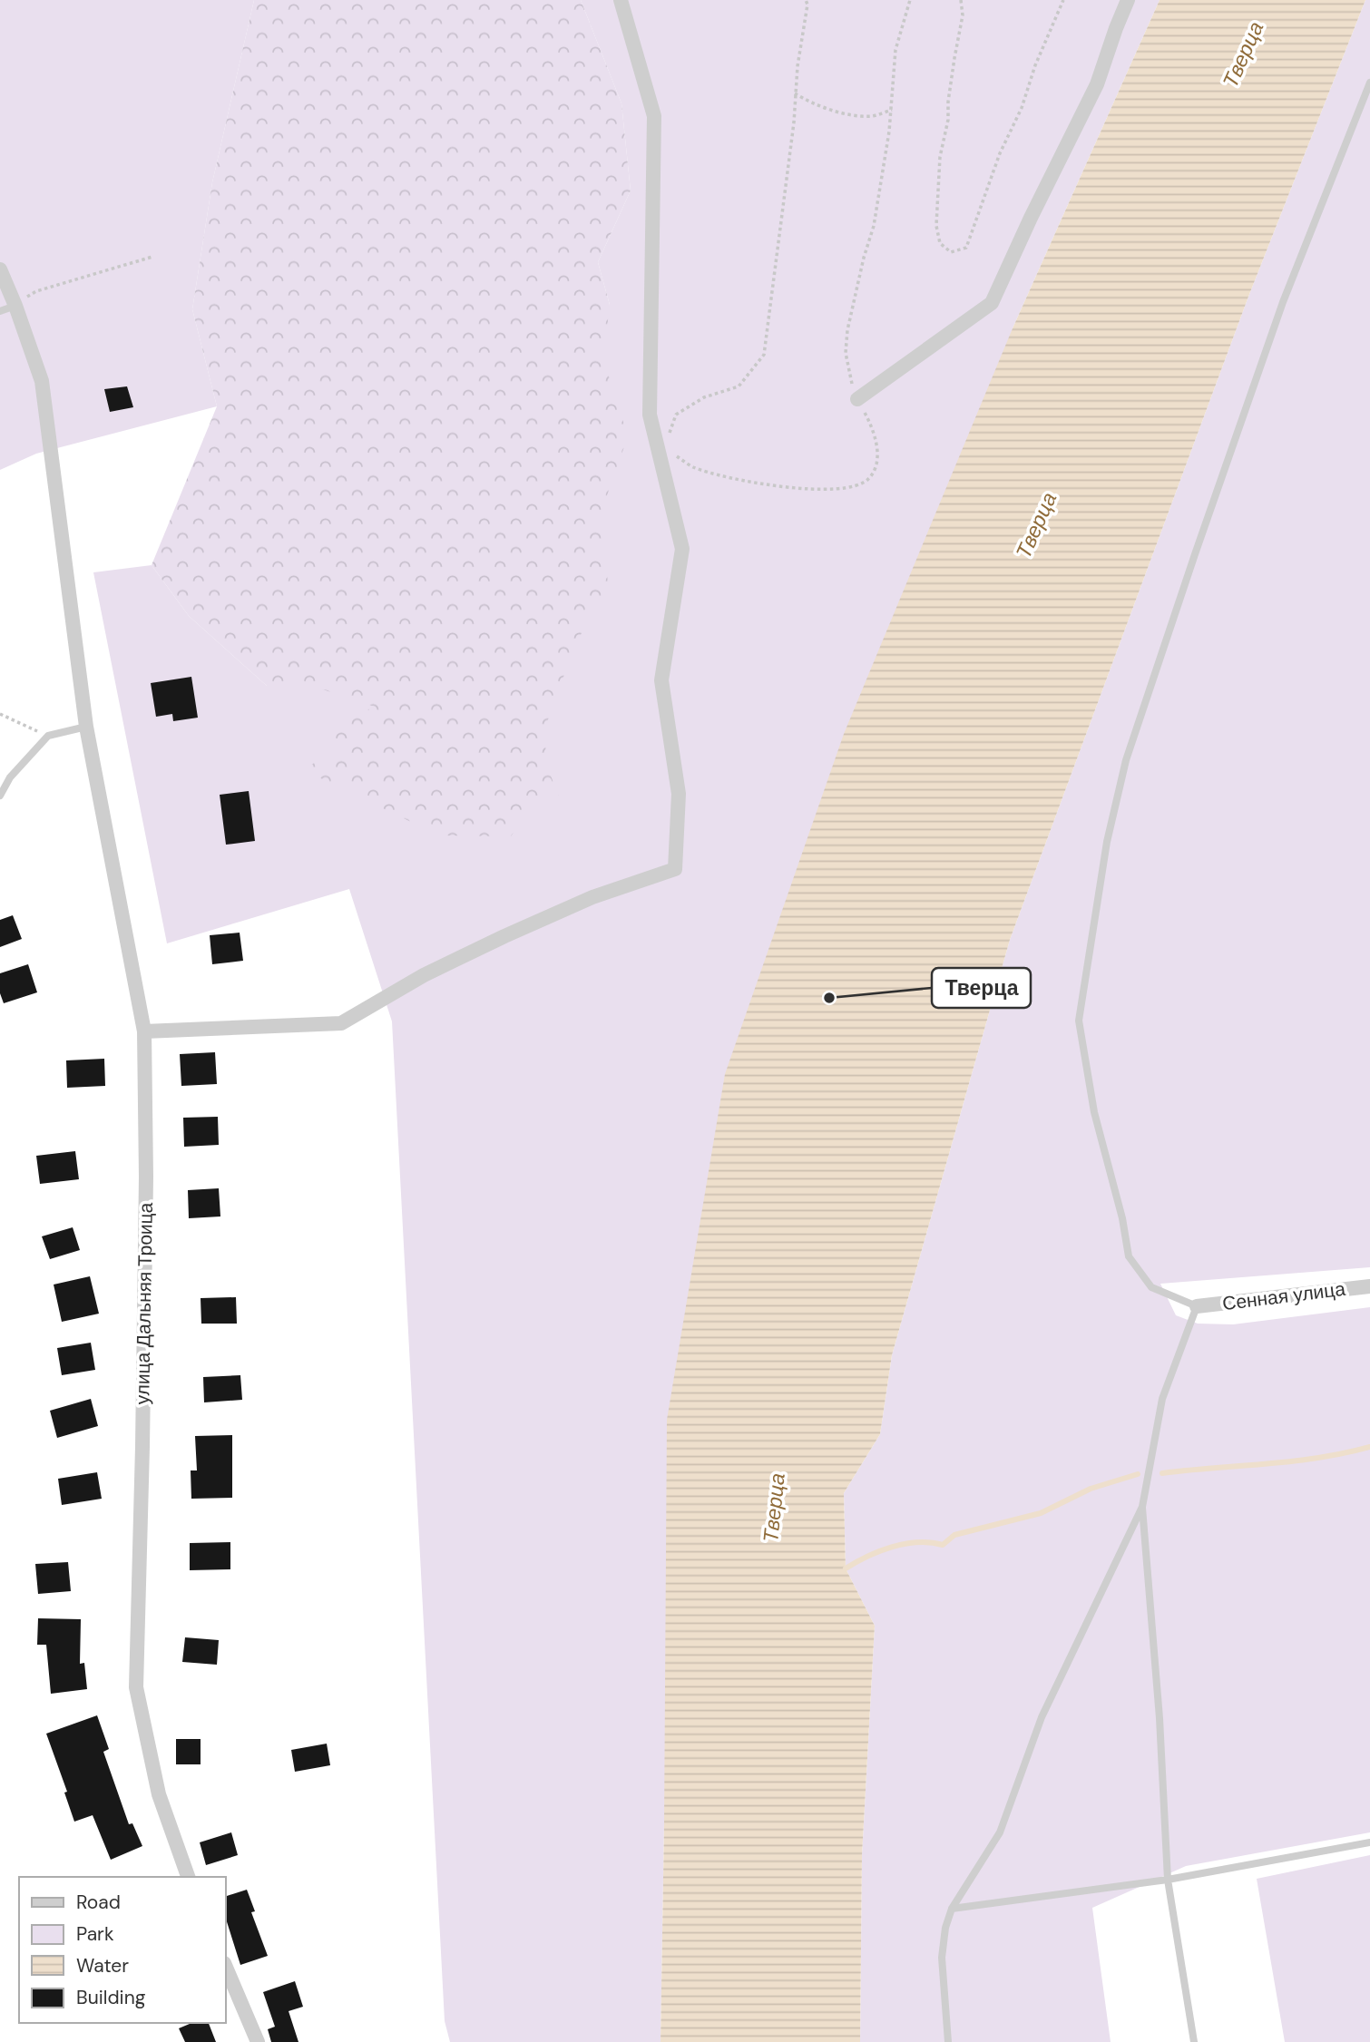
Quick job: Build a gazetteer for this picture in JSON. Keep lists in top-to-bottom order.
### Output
{
  "streets": {
    "street": ["Сенная улица", "улица Дальняя Троица"]
  },
  "water": ["Тверца"],
  "places": ["Тверца"],
  "legend": [
    "Road",
    "Park",
    "Water",
    "Building"
  ]
}
